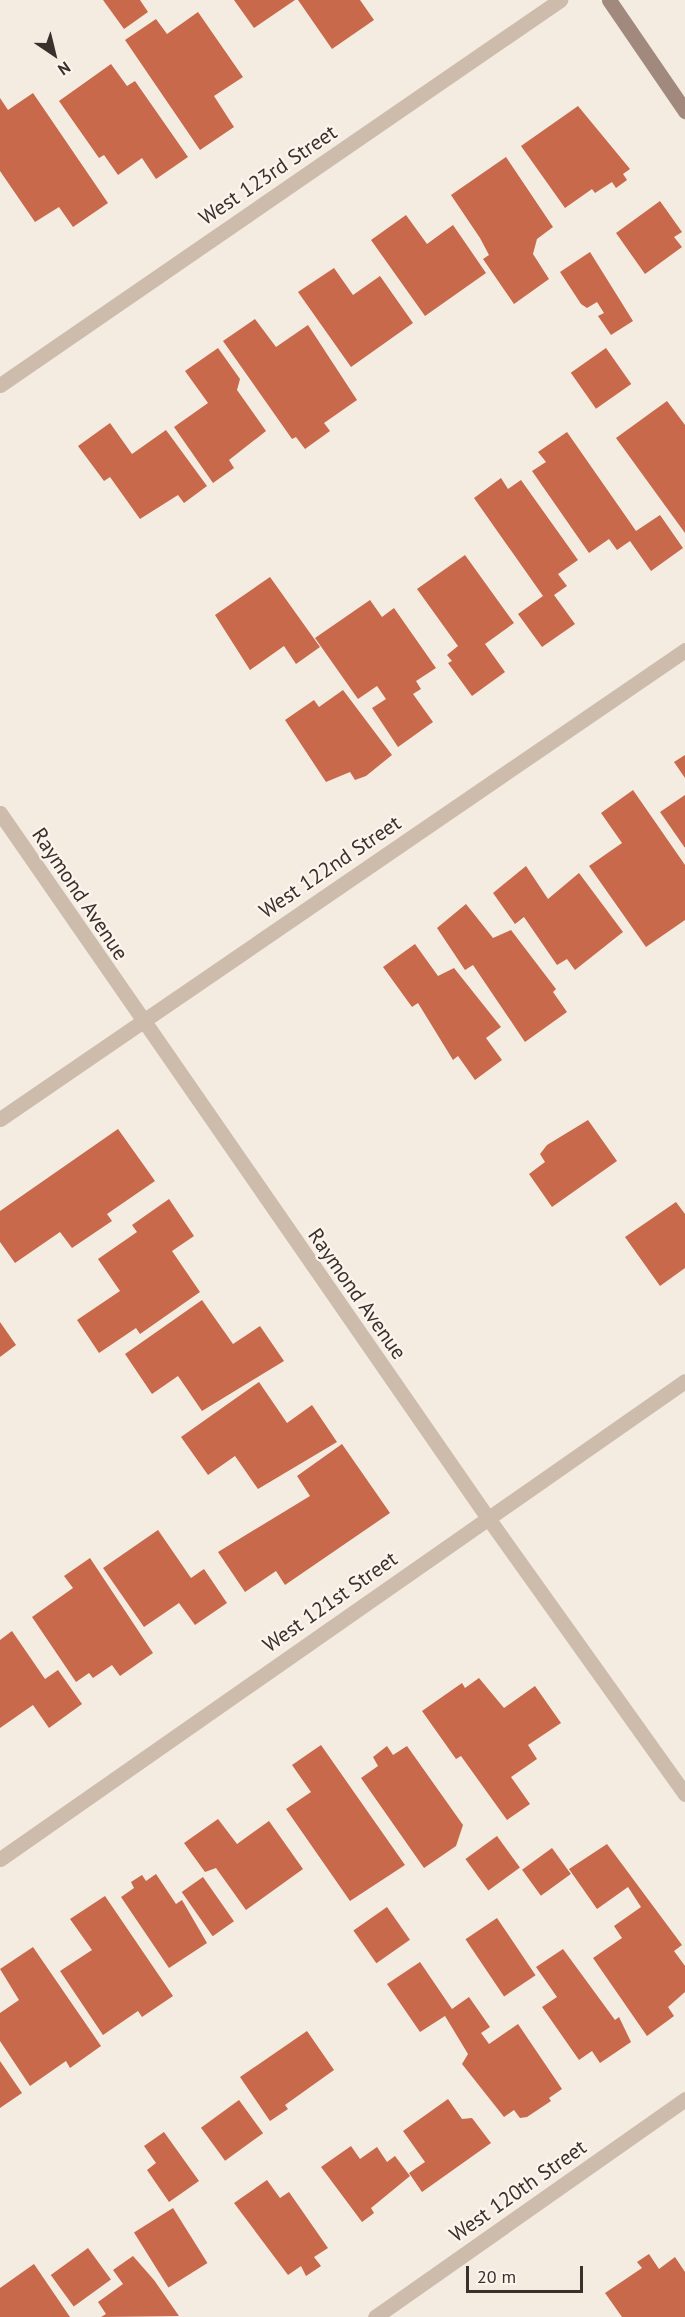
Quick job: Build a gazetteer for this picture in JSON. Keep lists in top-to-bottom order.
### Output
{
  "streets": {
    "street": [
      "West 123rd Street",
      "West 122nd Street",
      "Raymond Avenue",
      "West 121st Street",
      "West 120th Street"
    ]
  },
  "crossings": [
    ["West 122nd Street", "Raymond Avenue"],
    ["Raymond Avenue", "West 121st Street"]
  ],
  "scale_bar": "20 m",
  "north": "bottom right"
}
